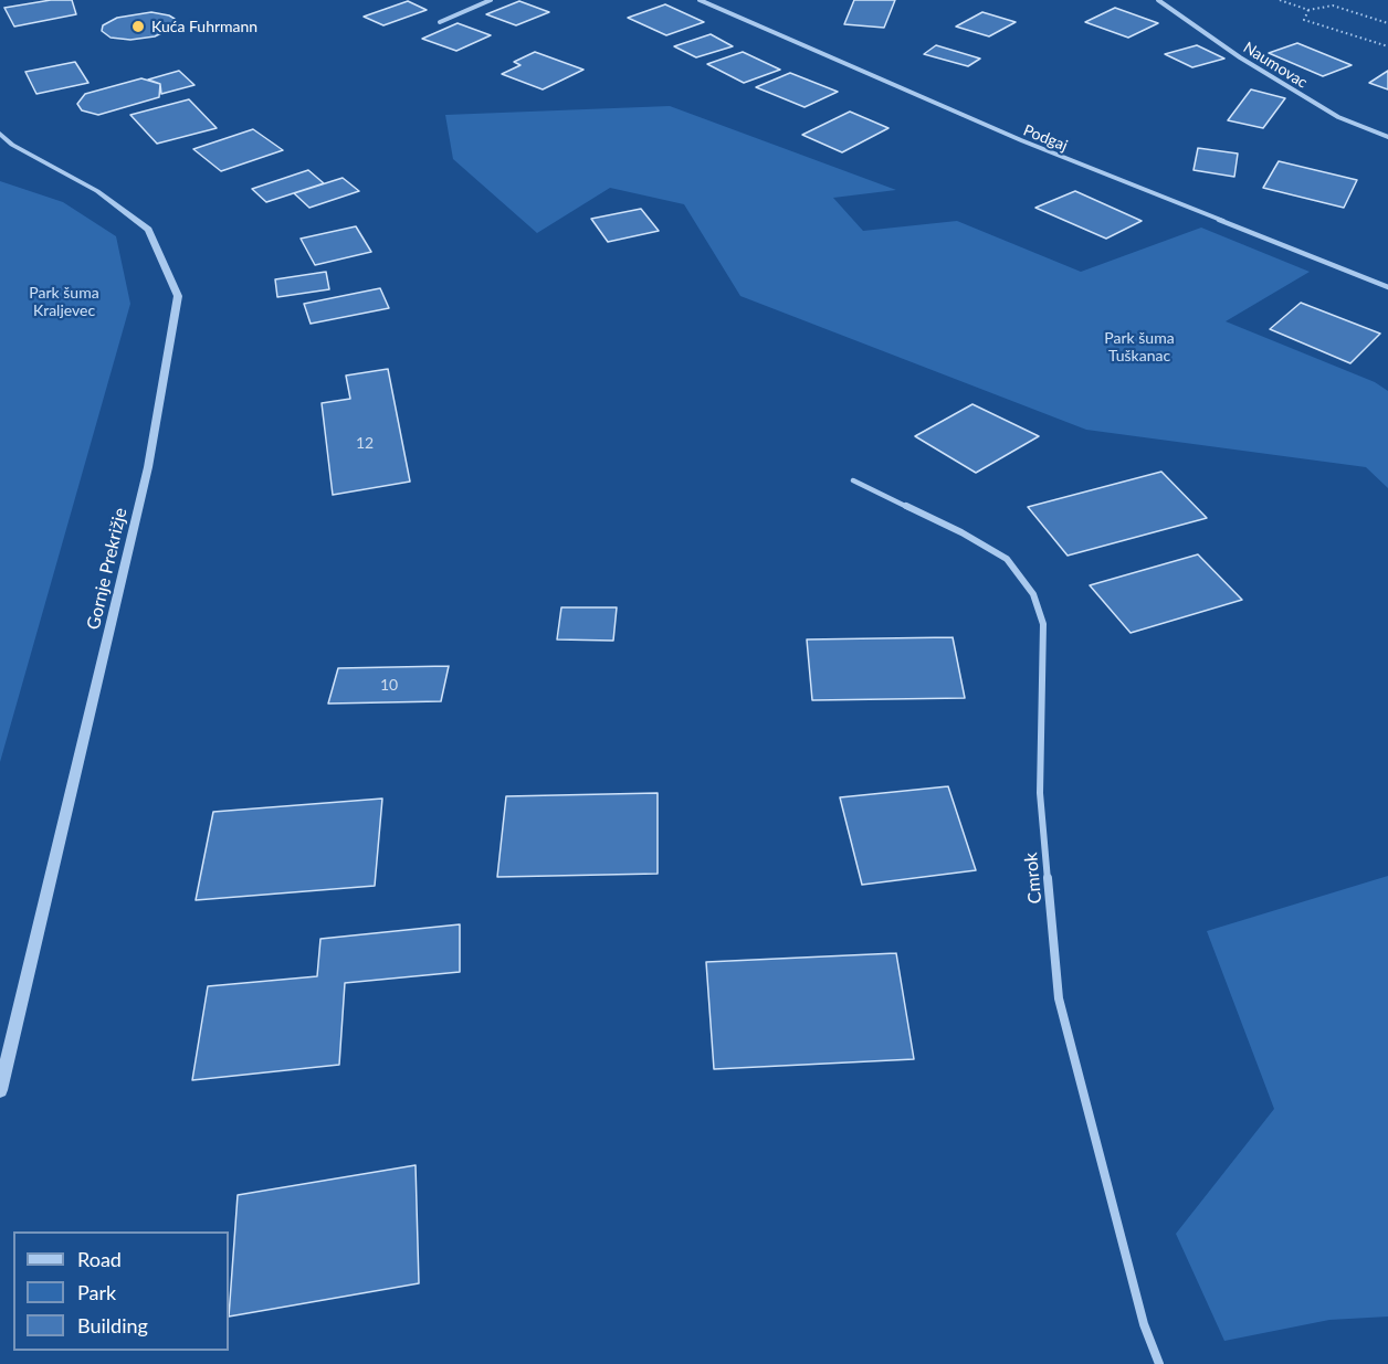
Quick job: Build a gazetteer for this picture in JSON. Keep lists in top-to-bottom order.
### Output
{
  "streets": {
    "street": [
      "Naumovac",
      "Podgaj",
      "Gornje Prekrižje",
      "Cmrok"
    ]
  },
  "parks": ["Park šuma Kraljevec", "Park šuma Tuškanac"],
  "places": ["Kuća Fuhrmann"],
  "house_numbers": ["12", "10"],
  "legend": ["Road", "Park", "Building"]
}
